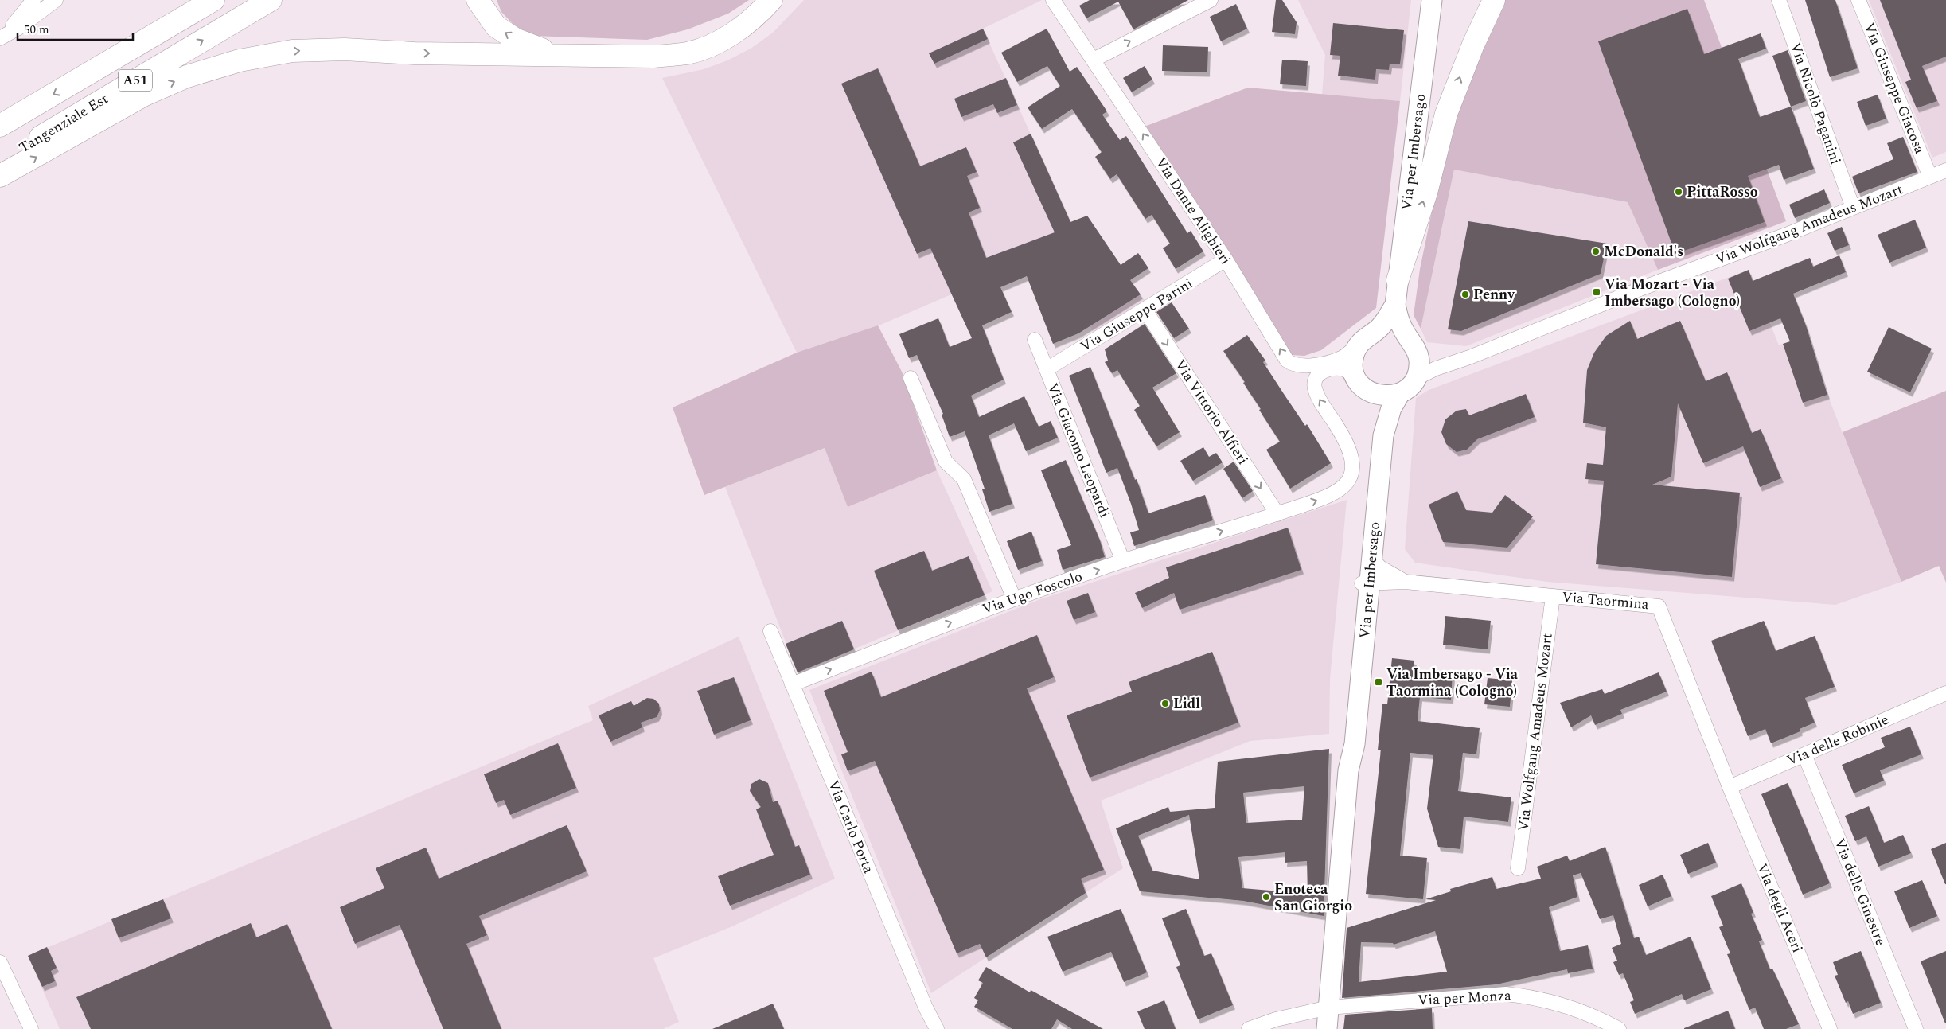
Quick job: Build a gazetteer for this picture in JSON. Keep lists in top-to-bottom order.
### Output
{
  "streets": {
    "highway": ["A51", "Tangenziale Est"],
    "main road": ["Via per Imbersago"],
    "street": [
      "Via Giuseppe Giacosa",
      "Via Nicolò Paganini",
      "Via Dante Alighieri",
      "Via Wolfgang Amadeus Mozart",
      "Via Giuseppe Parini",
      "Via Vittorio Alfieri",
      "Via Giacomo Leopardi",
      "Via Ugo Foscolo",
      "Via Taormina",
      "Via delle Robinie",
      "Via Carlo Porta",
      "Via delle Ginestre",
      "Via degli Aceri",
      "Via per Monza"
    ]
  },
  "crossings": [
    ["A51", "Tangenziale Est"],
    ["Via Giuseppe Giacosa", "Via Wolfgang Amadeus Mozart"],
    ["Via Nicolò Paganini", "Via Wolfgang Amadeus Mozart"],
    ["Via per Imbersago", "Via Dante Alighieri"],
    ["Via per Imbersago", "Via Wolfgang Amadeus Mozart"],
    ["Via per Imbersago", "Via Taormina"],
    ["Via per Imbersago", "Via per Monza"],
    ["Via Dante Alighieri", "Via Wolfgang Amadeus Mozart"],
    ["Via Dante Alighieri", "Via Giuseppe Parini"],
    ["Via Wolfgang Amadeus Mozart", "Via Taormina"],
    ["Via Giuseppe Parini", "Via Vittorio Alfieri"],
    ["Via Giuseppe Parini", "Via Giacomo Leopardi"],
    ["Via Vittorio Alfieri", "Via Ugo Foscolo"],
    ["Via Giacomo Leopardi", "Via Ugo Foscolo"],
    ["Via Ugo Foscolo", "Via Carlo Porta"],
    ["Via Taormina", "Via delle Robinie"],
    ["Via Taormina", "Via degli Aceri"],
    ["Via delle Robinie", "Via delle Ginestre"],
    ["Via delle Robinie", "Via degli Aceri"]
  ],
  "one_way": ["Via Dante Alighieri", "Via Vittorio Alfieri", "Via Ugo Foscolo"],
  "places": {
    "other": [
      "PittaRosso",
      "McDonald's",
      "Penny",
      "Lidl",
      "Enoteca San Giorgio"
    ],
    "transit": ["Via Mozart - Via Imbersago (Cologno)", "Via Imbersago - Via Taormina (Cologno)"]
  },
  "scale_bar": "50 m"
}
